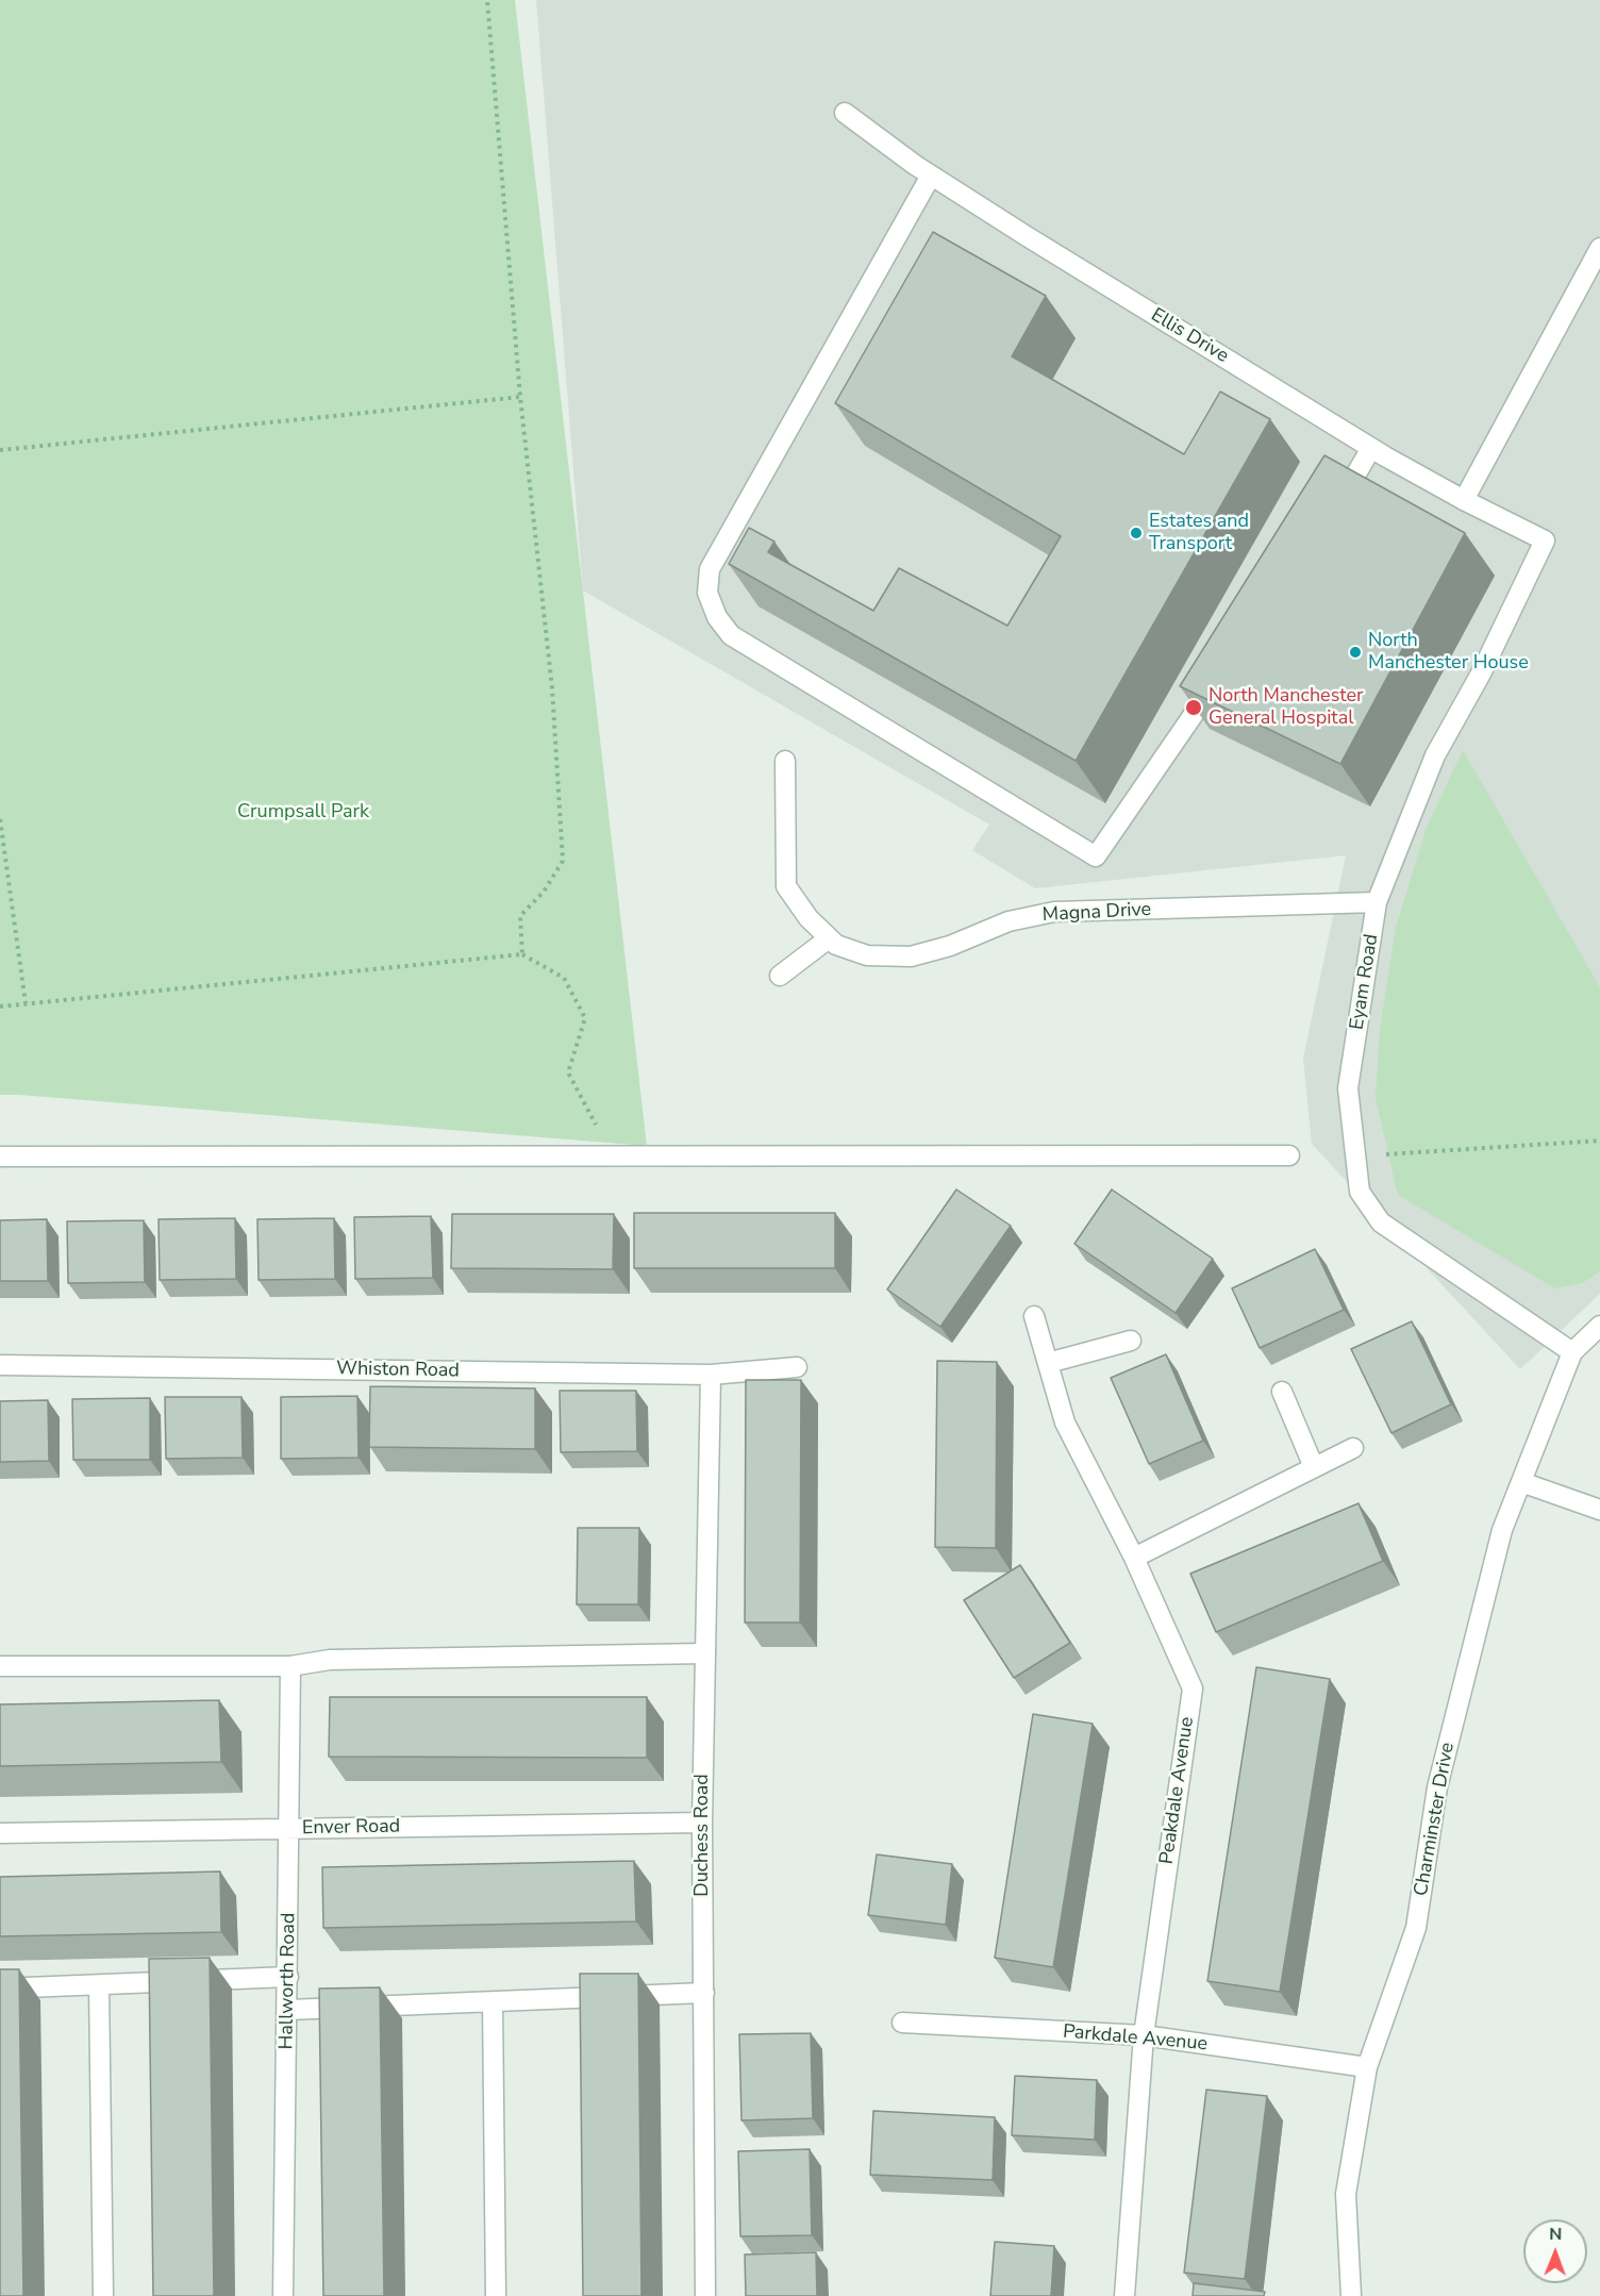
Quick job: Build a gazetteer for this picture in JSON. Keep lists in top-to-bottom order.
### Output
{
  "streets": {
    "street": [
      "Ellis Drive",
      "Magna Drive",
      "Eyam Road",
      "Whiston Road",
      "Peakdale Avenue",
      "Charminster Drive",
      "Enver Road",
      "Duchess Road",
      "Hallworth Road",
      "Parkdale Avenue"
    ]
  },
  "crossings": [
    ["Ellis Drive", "Eyam Road"],
    ["Magna Drive", "Eyam Road"],
    ["Eyam Road", "Charminster Drive"],
    ["Whiston Road", "Duchess Road"],
    ["Peakdale Avenue", "Parkdale Avenue"],
    ["Charminster Drive", "Parkdale Avenue"],
    ["Enver Road", "Duchess Road"],
    ["Enver Road", "Hallworth Road"]
  ],
  "parks": ["Crumpsall Park"],
  "places": ["Estates and Transport", "North Manchester House", "North Manchester General Hospital"],
  "north": "top"
}
